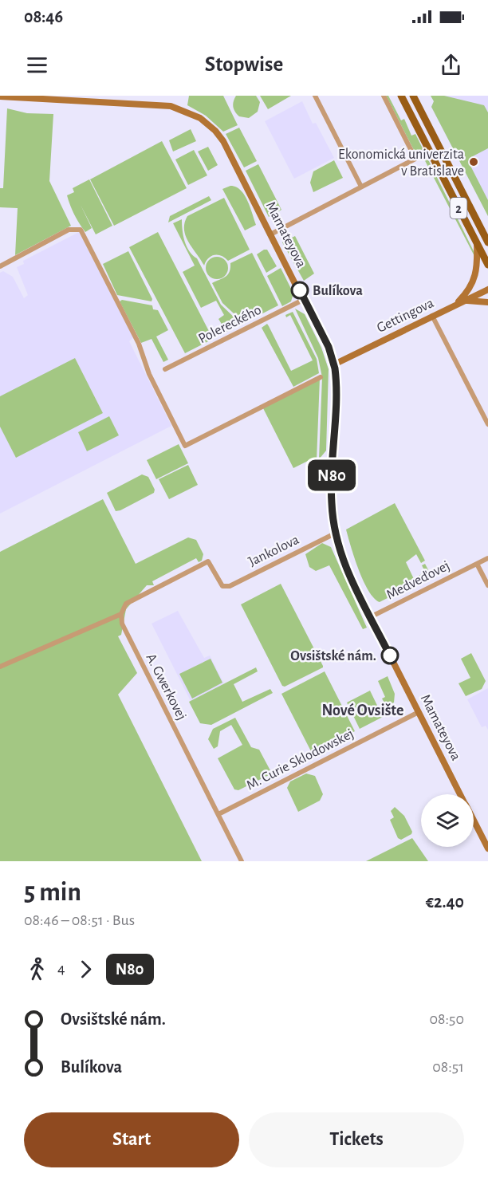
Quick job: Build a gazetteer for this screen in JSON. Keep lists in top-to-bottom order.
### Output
{
  "streets": {
    "main road": ["2"],
    "street": [
      "Mamateyova",
      "Gettingova",
      "Polereckého",
      "Jankolova",
      "Medveďovej",
      "A. Gwerkovej",
      "M. Curie Sklodowskej"
    ]
  },
  "crossings": [
    ["Mamateyova", "Gettingova"],
    ["Mamateyova", "Polereckého"],
    ["Mamateyova", "Jankolova"],
    ["Mamateyova", "Medveďovej"],
    ["Mamateyova", "M. Curie Sklodowskej"],
    ["Jankolova", "A. Gwerkovej"],
    ["A. Gwerkovej", "M. Curie Sklodowskej"]
  ],
  "districts": ["Nové Ovsište"],
  "places": ["Ekonomická univerzita v Bratislave", "Bulíkova", "Ovsištské nám."],
  "lines": ["bus line N80"],
  "page": {
    "status": "08:46",
    "header": "Stopwise",
    "on_map": "N80",
    "heading": ["5 min", "08:46 – 08:51 · Bus", "€2.40"],
    "legs": ["4", "N80"],
    "list": [
      {
        "name": "Ovsištské nám.",
        "value": "08:50"
      },
      {
        "name": "Bulíkova",
        "value": "08:51"
      }
    ],
    "buttons": ["Start", "Tickets"]
  }
}
